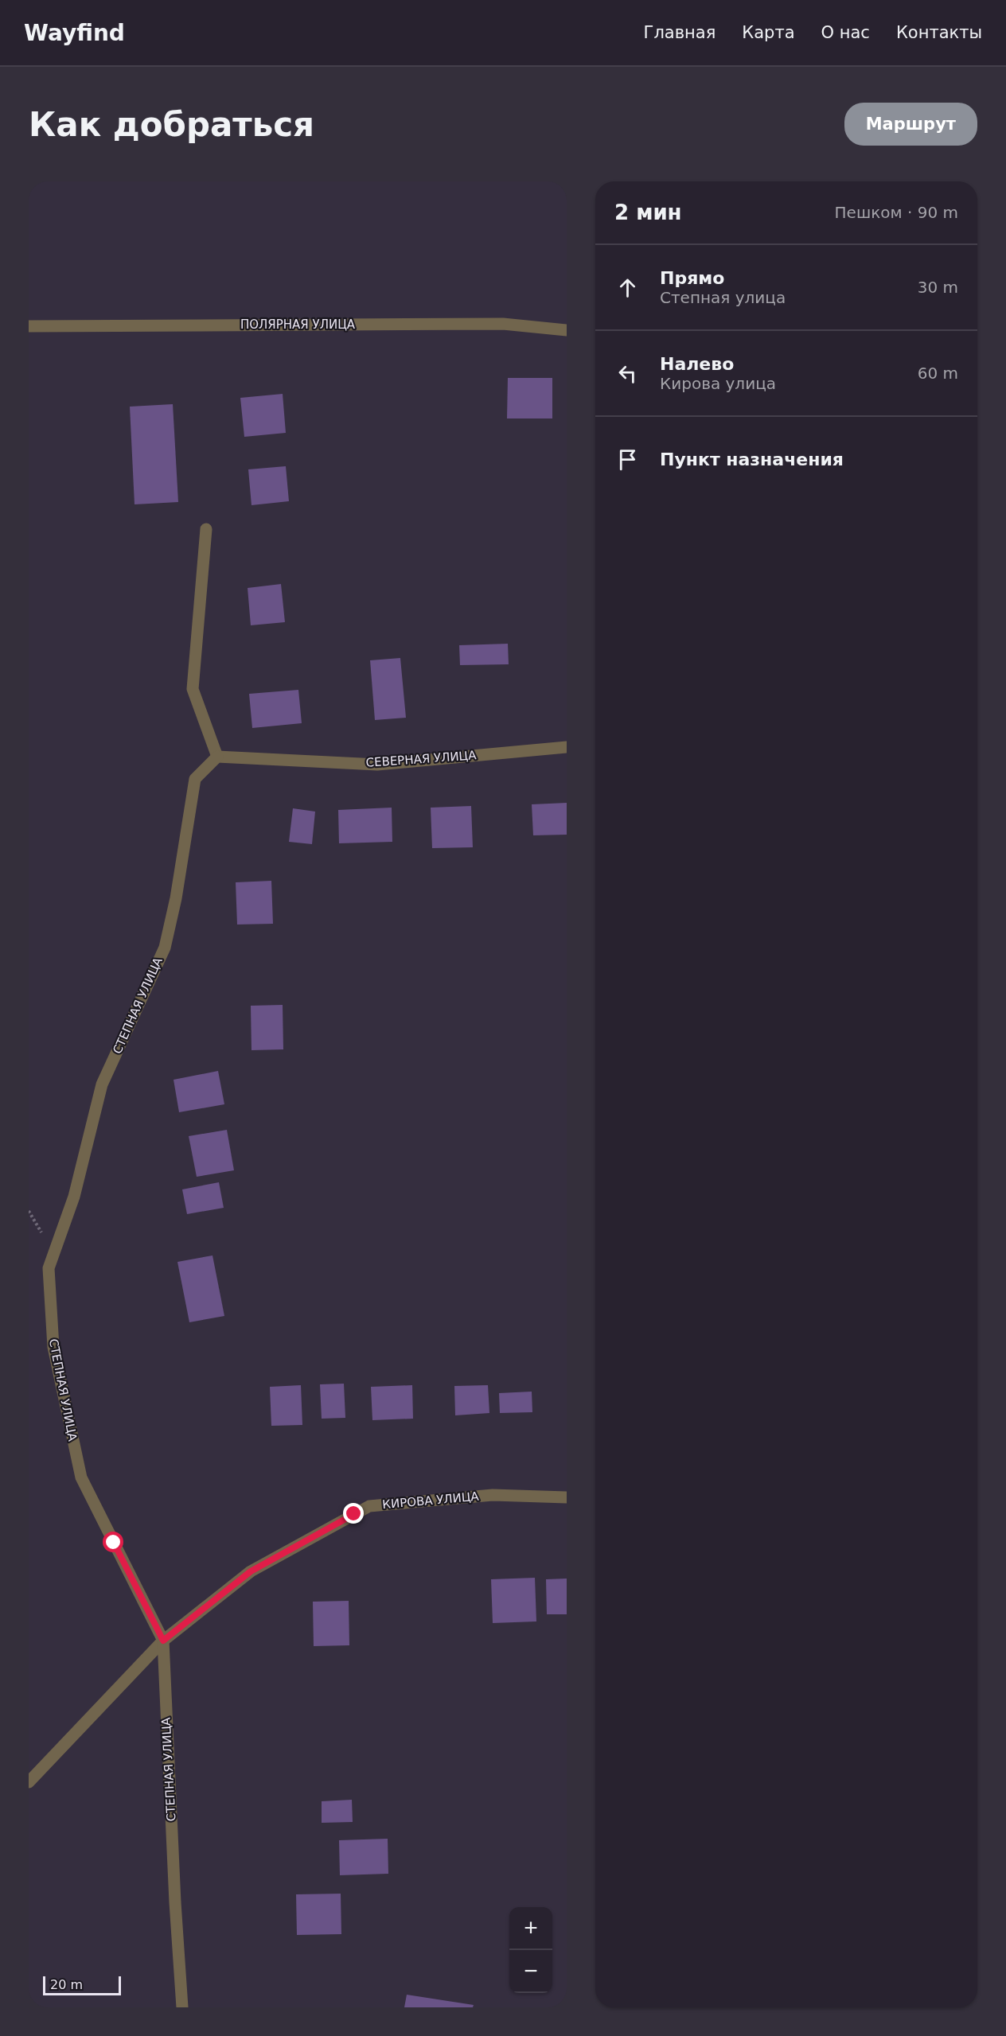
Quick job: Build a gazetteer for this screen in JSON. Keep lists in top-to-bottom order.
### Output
{
  "streets": {
    "street": [
      "ПОЛЯРНАЯ УЛИЦА",
      "СЕВЕРНАЯ УЛИЦА",
      "СТЕПНАЯ УЛИЦА",
      "КИРОВА УЛИЦА"
    ]
  },
  "crossings": [
    ["СЕВЕРНАЯ УЛИЦА", "СТЕПНАЯ УЛИЦА"],
    ["СТЕПНАЯ УЛИЦА", "КИРОВА УЛИЦА"]
  ],
  "scale_bar": "20 m",
  "page": {
    "header": "Wayfind",
    "nav": [
      "Главная",
      "Карта",
      "О нас",
      "Контакты"
    ],
    "buttons": "Маршрут",
    "title": "Как добраться",
    "heading": ["2 мин", "Пешком · 90 m"],
    "list": [
      ["Прямо", "Степная улица", "30 m"],
      ["Налево", "Кирова улица", "60 m"],
      "Пункт назначения"
    ],
    "map_buttons": ["+", "−"],
    "scale": "20 m"
  }
}
